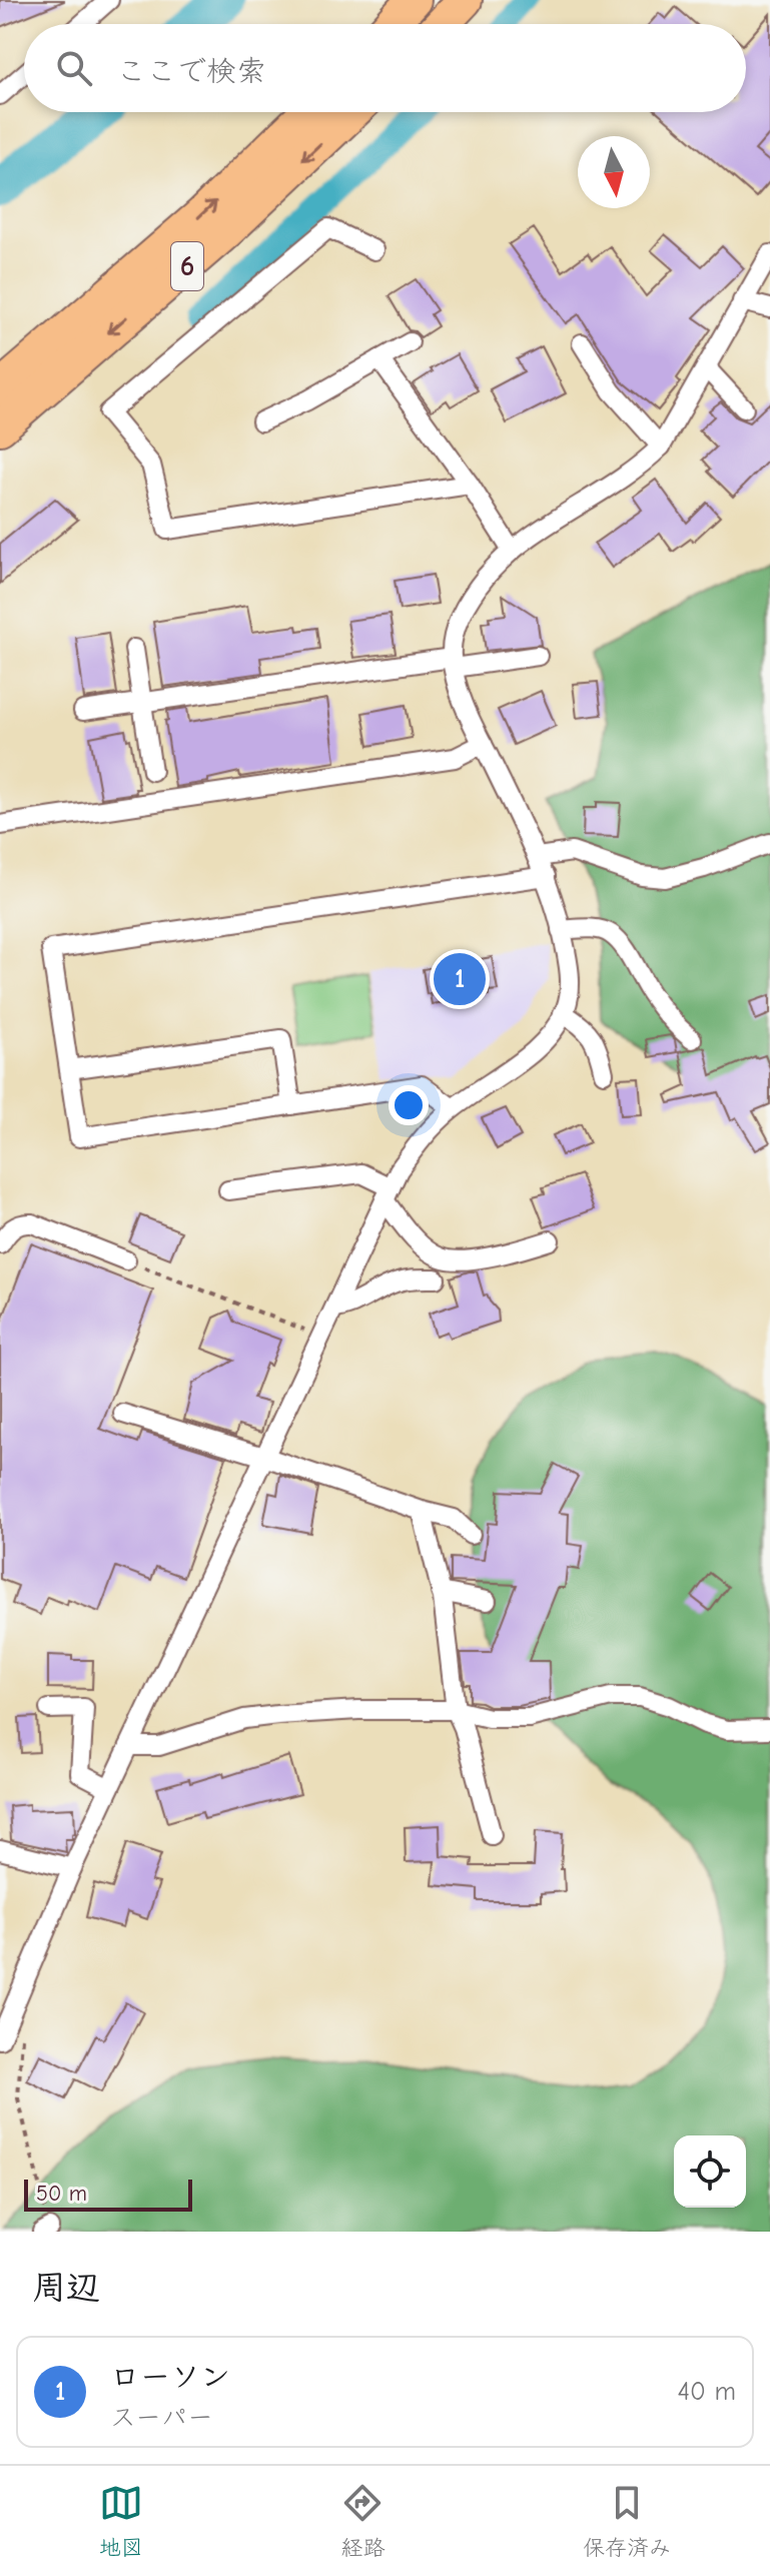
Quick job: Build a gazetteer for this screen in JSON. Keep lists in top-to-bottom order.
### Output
{
  "streets": {
    "highway": ["6"]
  },
  "scale_bar": "50 m",
  "north": "bottom",
  "page": {
    "search": "ここで検索",
    "pins": "1",
    "scale": "50 m",
    "heading": "周辺",
    "list": [
      {
        "mark": "1",
        "name": "ローソン",
        "note": "スーパー",
        "value": "40 m"
      }
    ],
    "nav": ["地図", "経路", "保存済み"]
  }
}
